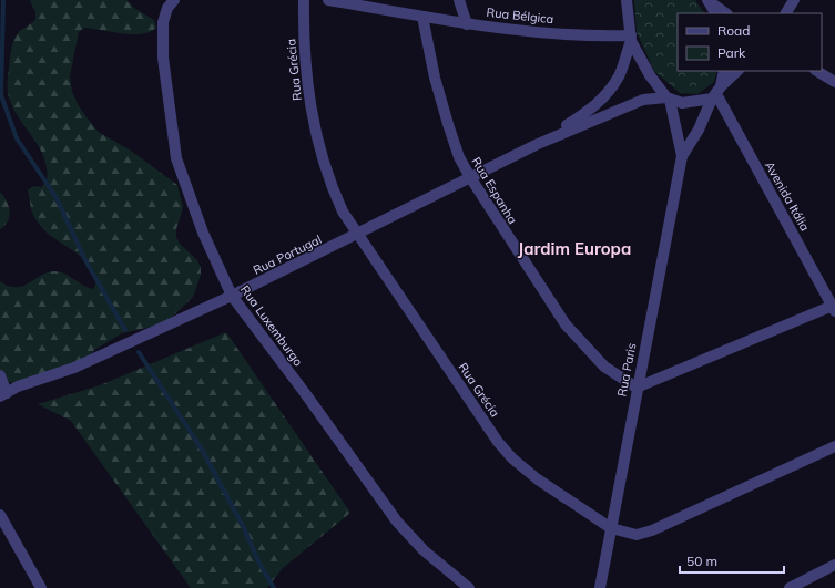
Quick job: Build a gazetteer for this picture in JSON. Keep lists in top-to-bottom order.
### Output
{
  "streets": {
    "street": [
      "Rua Bélgica",
      "Rua Grécia",
      "Rua Espanha",
      "Avenida Itália",
      "Rua Portugal",
      "Rua Luxemburgo",
      "Rua Paris"
    ]
  },
  "crossings": [
    ["Rua Bélgica", "Rua Espanha"],
    ["Rua Bélgica", "Rua Portugal"],
    ["Rua Grécia", "Rua Portugal"],
    ["Rua Grécia", "Rua Paris"],
    ["Rua Espanha", "Rua Portugal"],
    ["Rua Espanha", "Rua Paris"],
    ["Avenida Itália", "Rua Portugal"],
    ["Avenida Itália", "Rua Paris"],
    ["Rua Portugal", "Rua Luxemburgo"],
    ["Rua Portugal", "Rua Paris"]
  ],
  "districts": ["Jardim Europa"],
  "legend": ["Road", "Park"],
  "scale_bar": "50 m"
}
